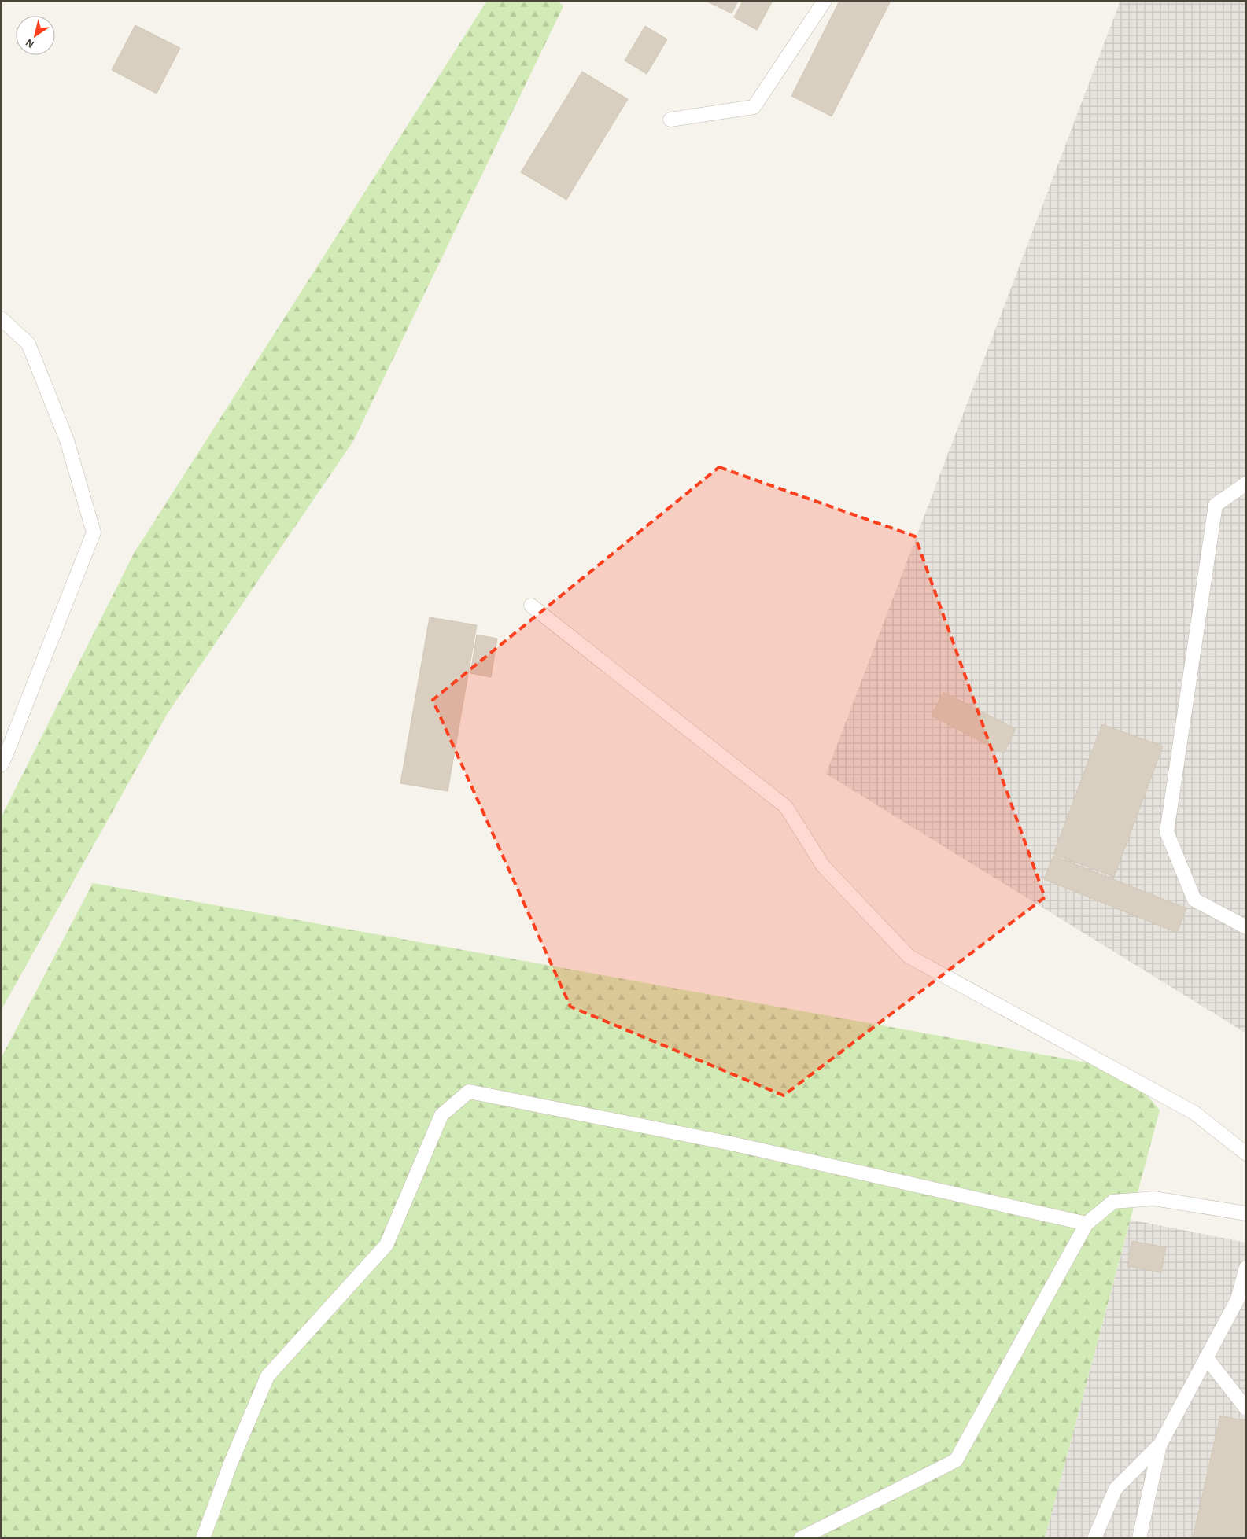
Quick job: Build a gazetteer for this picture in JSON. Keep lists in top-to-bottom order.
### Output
{
  "north": "bottom left"
}
